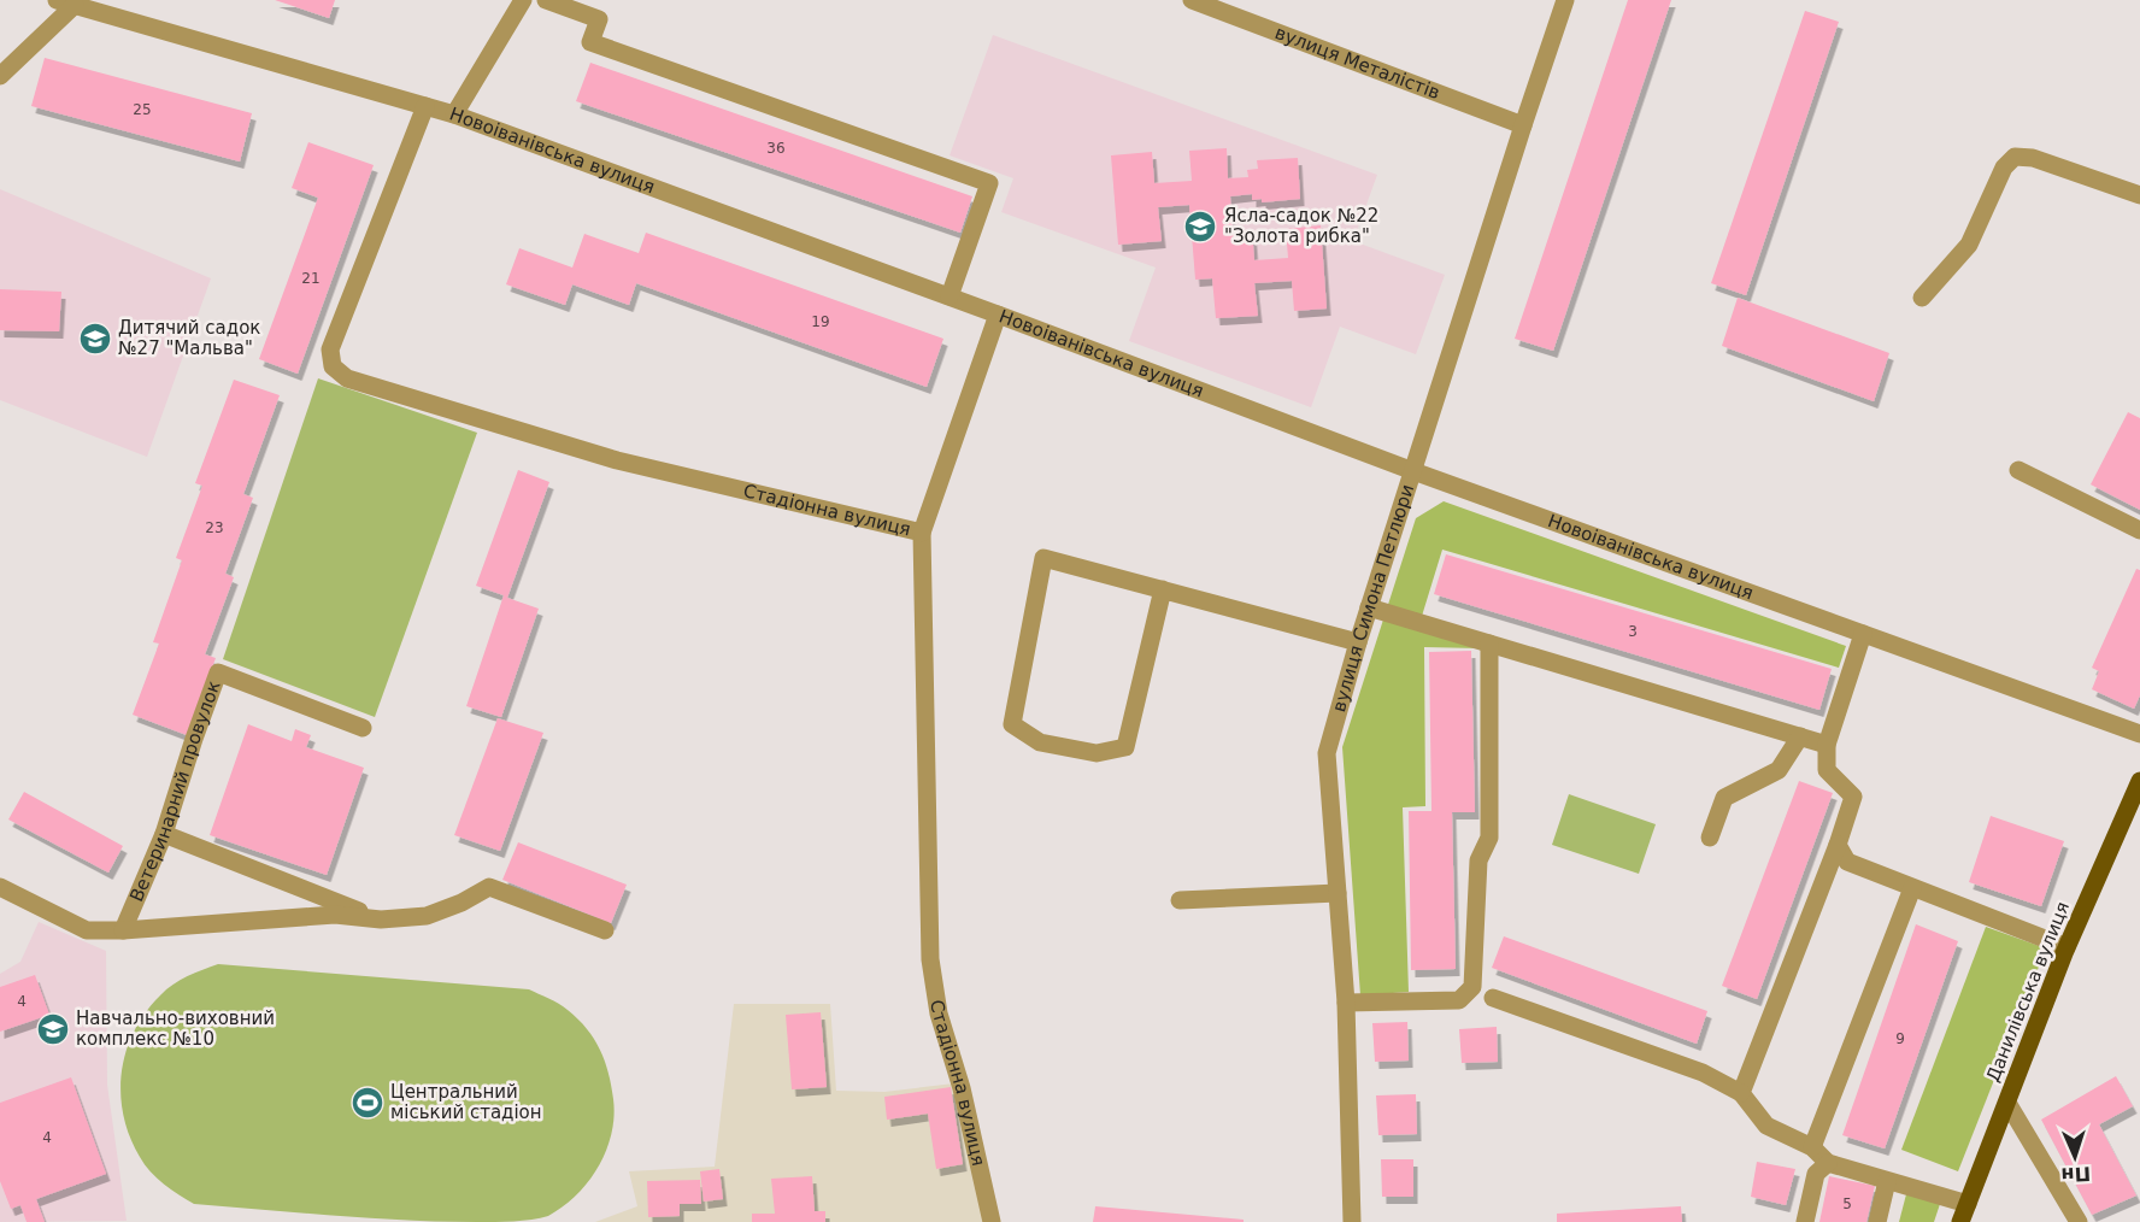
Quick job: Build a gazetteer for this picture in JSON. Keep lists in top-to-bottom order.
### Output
{
  "streets": {
    "main road": ["Данилівська вулиця"],
    "street": [
      "вулиця Металістів",
      "Новоіванівська вулиця",
      "Стадіонна вулиця",
      "вулиця Симона Петлюри",
      "Ветеринарний провулок"
    ]
  },
  "crossings": [
    ["вулиця Металістів", "вулиця Симона Петлюри"],
    ["Новоіванівська вулиця", "Стадіонна вулиця"],
    ["Новоіванівська вулиця", "вулиця Симона Петлюри"]
  ],
  "places": {
    "school or university": ["Ясла-садок №22 \"Золота рибка\"", "Дитячий садок №27 \"Мальва\"", "Навчально-виховний комплекс №10"],
    "sports": ["Центральний міський стадіон"]
  },
  "house_numbers": [
    "25",
    "36",
    "21",
    "19",
    "23",
    "3",
    "4",
    "9",
    "4",
    "5"
  ],
  "north": "bottom"
}
